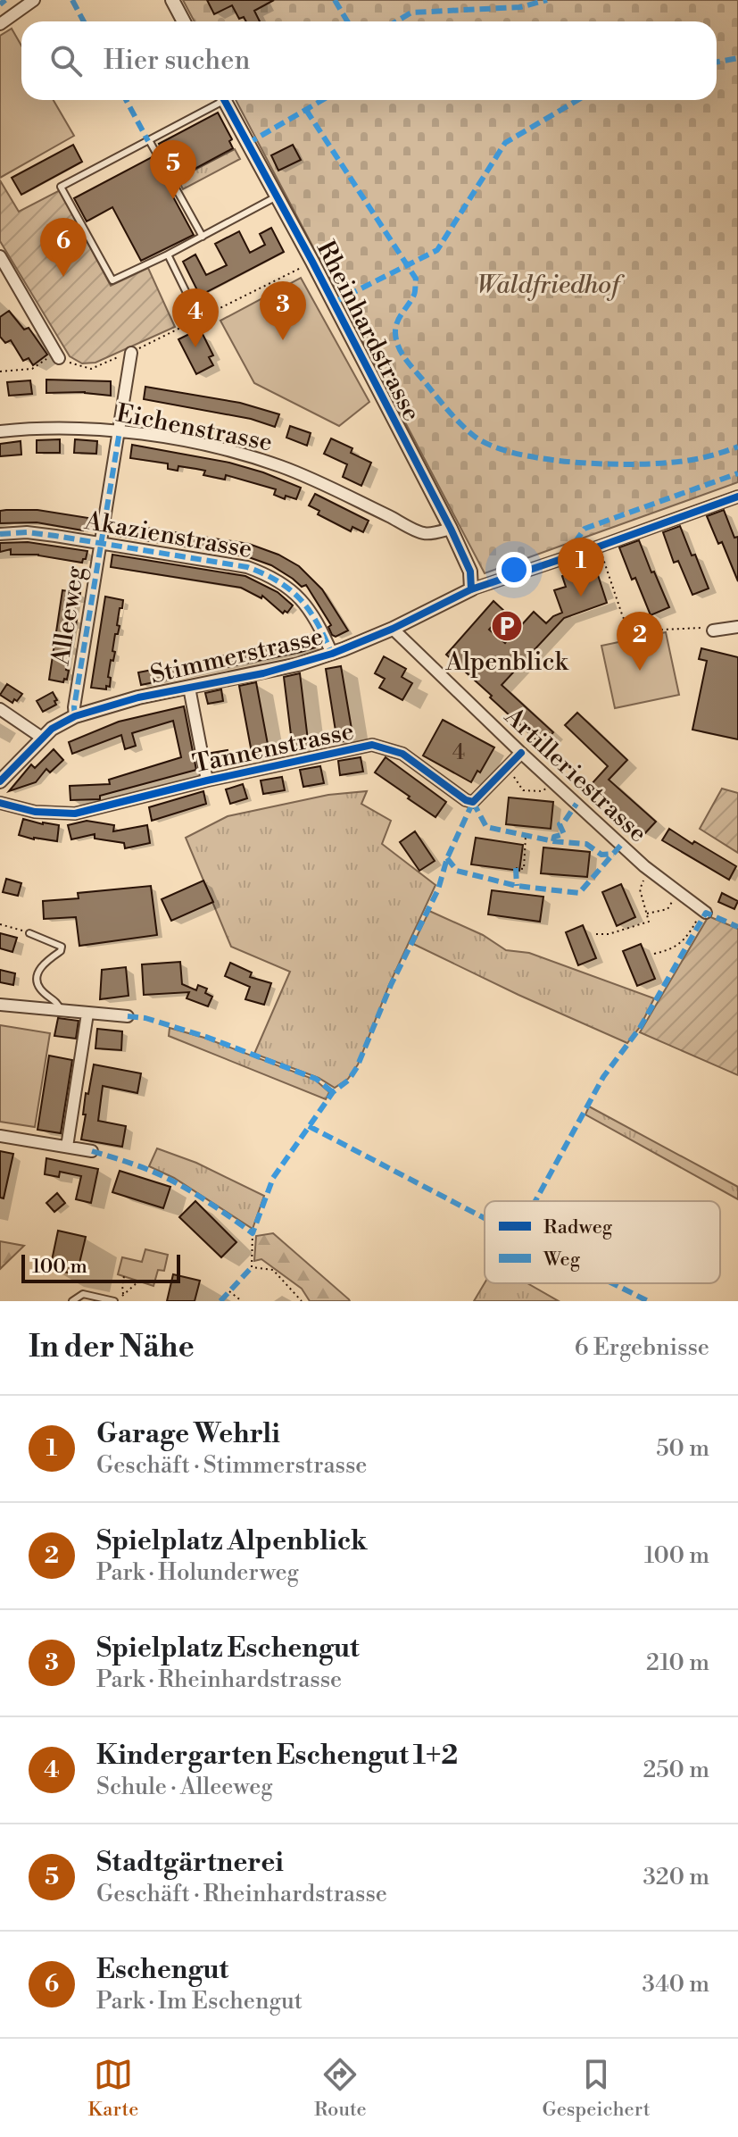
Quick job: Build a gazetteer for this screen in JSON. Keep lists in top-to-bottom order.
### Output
{
  "streets": {
    "street": [
      "Rheinhardstrasse",
      "Eichenstrasse",
      "Akazienstrasse",
      "Alleeweg",
      "Stimmerstrasse",
      "Tannenstrasse",
      "Artilleriestrasse"
    ]
  },
  "crossings": [
    ["Rheinhardstrasse", "Eichenstrasse"],
    ["Rheinhardstrasse", "Stimmerstrasse"],
    ["Eichenstrasse", "Alleeweg"],
    ["Akazienstrasse", "Alleeweg"],
    ["Akazienstrasse", "Stimmerstrasse"],
    ["Alleeweg", "Stimmerstrasse"],
    ["Stimmerstrasse", "Artilleriestrasse"],
    ["Tannenstrasse", "Artilleriestrasse"]
  ],
  "parks": ["Waldfriedhof"],
  "places": {
    "parking": ["Alpenblick"]
  },
  "house_numbers": ["4"],
  "legend": ["Radweg", "Weg"],
  "scale_bar": "100 m",
  "page": {
    "search": "Hier suchen",
    "pins": [
      "5",
      "6",
      "3",
      "4",
      "1",
      "2"
    ],
    "scale": "100 m",
    "heading": ["In der Nähe", "6 Ergebnisse"],
    "list": [
      {
        "mark": "1",
        "name": "Garage Wehrli",
        "note": "Geschäft · Stimmerstrasse",
        "value": "50 m"
      },
      {
        "mark": "2",
        "name": "Spielplatz Alpenblick",
        "note": "Park · Holunderweg",
        "value": "100 m"
      },
      {
        "mark": "3",
        "name": "Spielplatz Eschengut",
        "note": "Park · Rheinhardstrasse",
        "value": "210 m"
      },
      {
        "mark": "4",
        "name": "Kindergarten Eschengut 1+2",
        "note": "Schule · Alleeweg",
        "value": "250 m"
      },
      {
        "mark": "5",
        "name": "Stadtgärtnerei",
        "note": "Geschäft · Rheinhardstrasse",
        "value": "320 m"
      },
      {
        "mark": "6",
        "name": "Eschengut",
        "note": "Park · Im Eschengut",
        "value": "340 m"
      }
    ],
    "nav": ["Karte", "Route", "Gespeichert"]
  }
}
